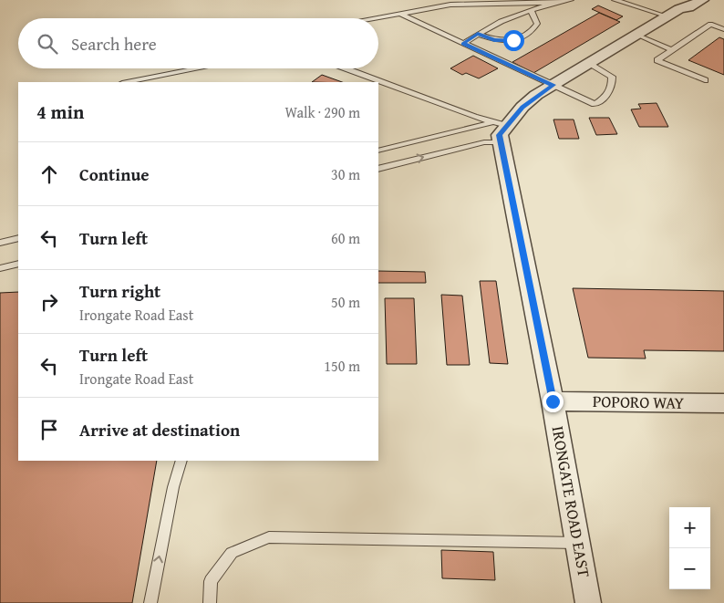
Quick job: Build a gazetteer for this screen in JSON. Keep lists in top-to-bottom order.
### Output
{
  "streets": {
    "street": ["POPORO WAY", "IRONGATE ROAD EAST"]
  },
  "crossings": [
    ["POPORO WAY", "IRONGATE ROAD EAST"]
  ],
  "page": {
    "search": "Search here",
    "heading": ["4 min", "Walk · 290 m"],
    "list": [
      ["Continue", "30 m"],
      ["Turn left", "60 m"],
      ["Turn right", "Irongate Road East", "50 m"],
      ["Turn left", "Irongate Road East", "150 m"],
      "Arrive at destination"
    ],
    "map_buttons": ["+", "−"]
  }
}
